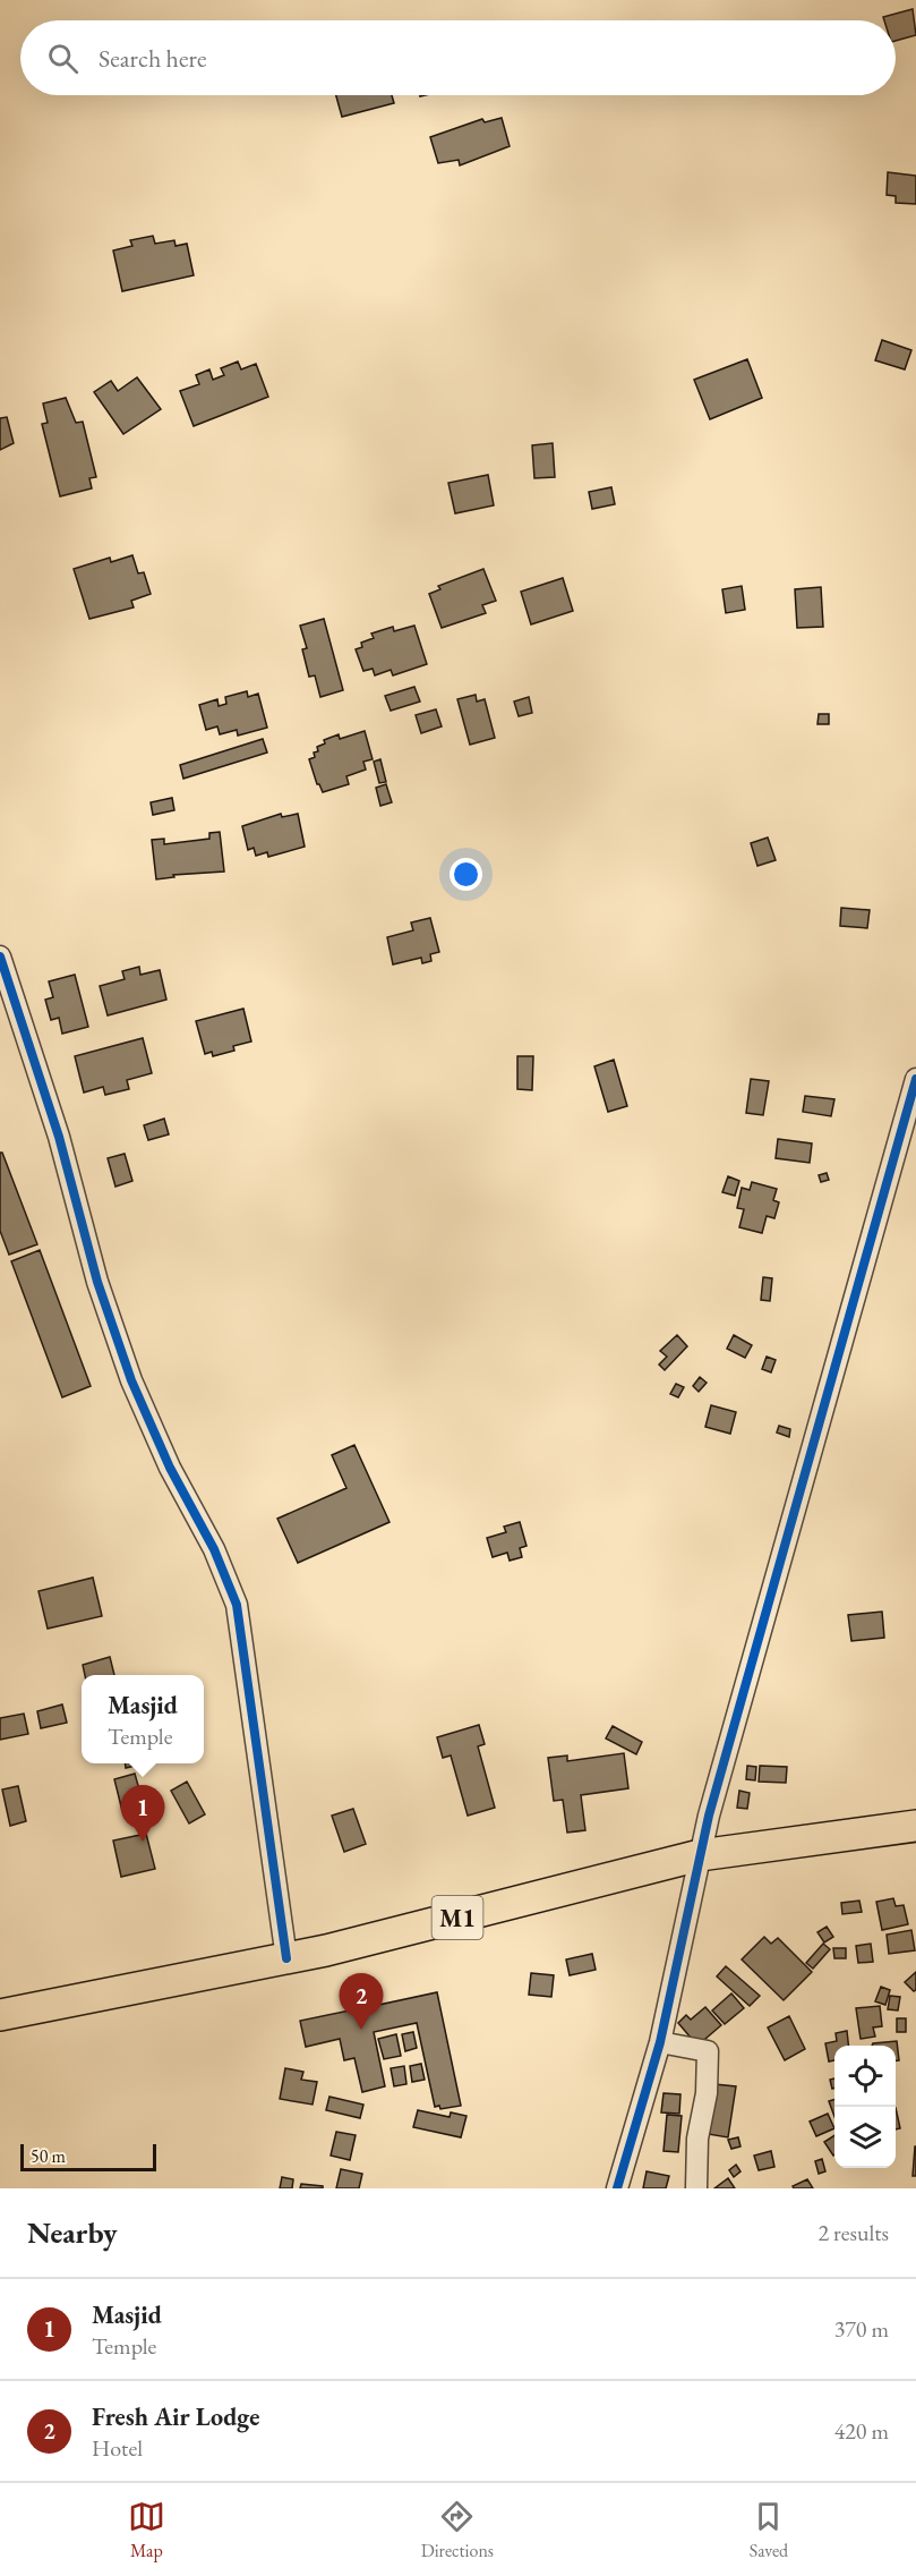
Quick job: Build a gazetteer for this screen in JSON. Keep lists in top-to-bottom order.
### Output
{
  "streets": {
    "main road": ["M1"]
  },
  "scale_bar": "50 m",
  "page": {
    "search": "Search here",
    "popup": ["Masjid", "Temple"],
    "pins": ["1", "2"],
    "scale": "50 m",
    "heading": ["Nearby", "2 results"],
    "list": [
      {
        "mark": "1",
        "name": "Masjid",
        "note": "Temple",
        "value": "370 m"
      },
      {
        "mark": "2",
        "name": "Fresh Air Lodge",
        "note": "Hotel",
        "value": "420 m"
      }
    ],
    "nav": ["Map", "Directions", "Saved"]
  }
}
